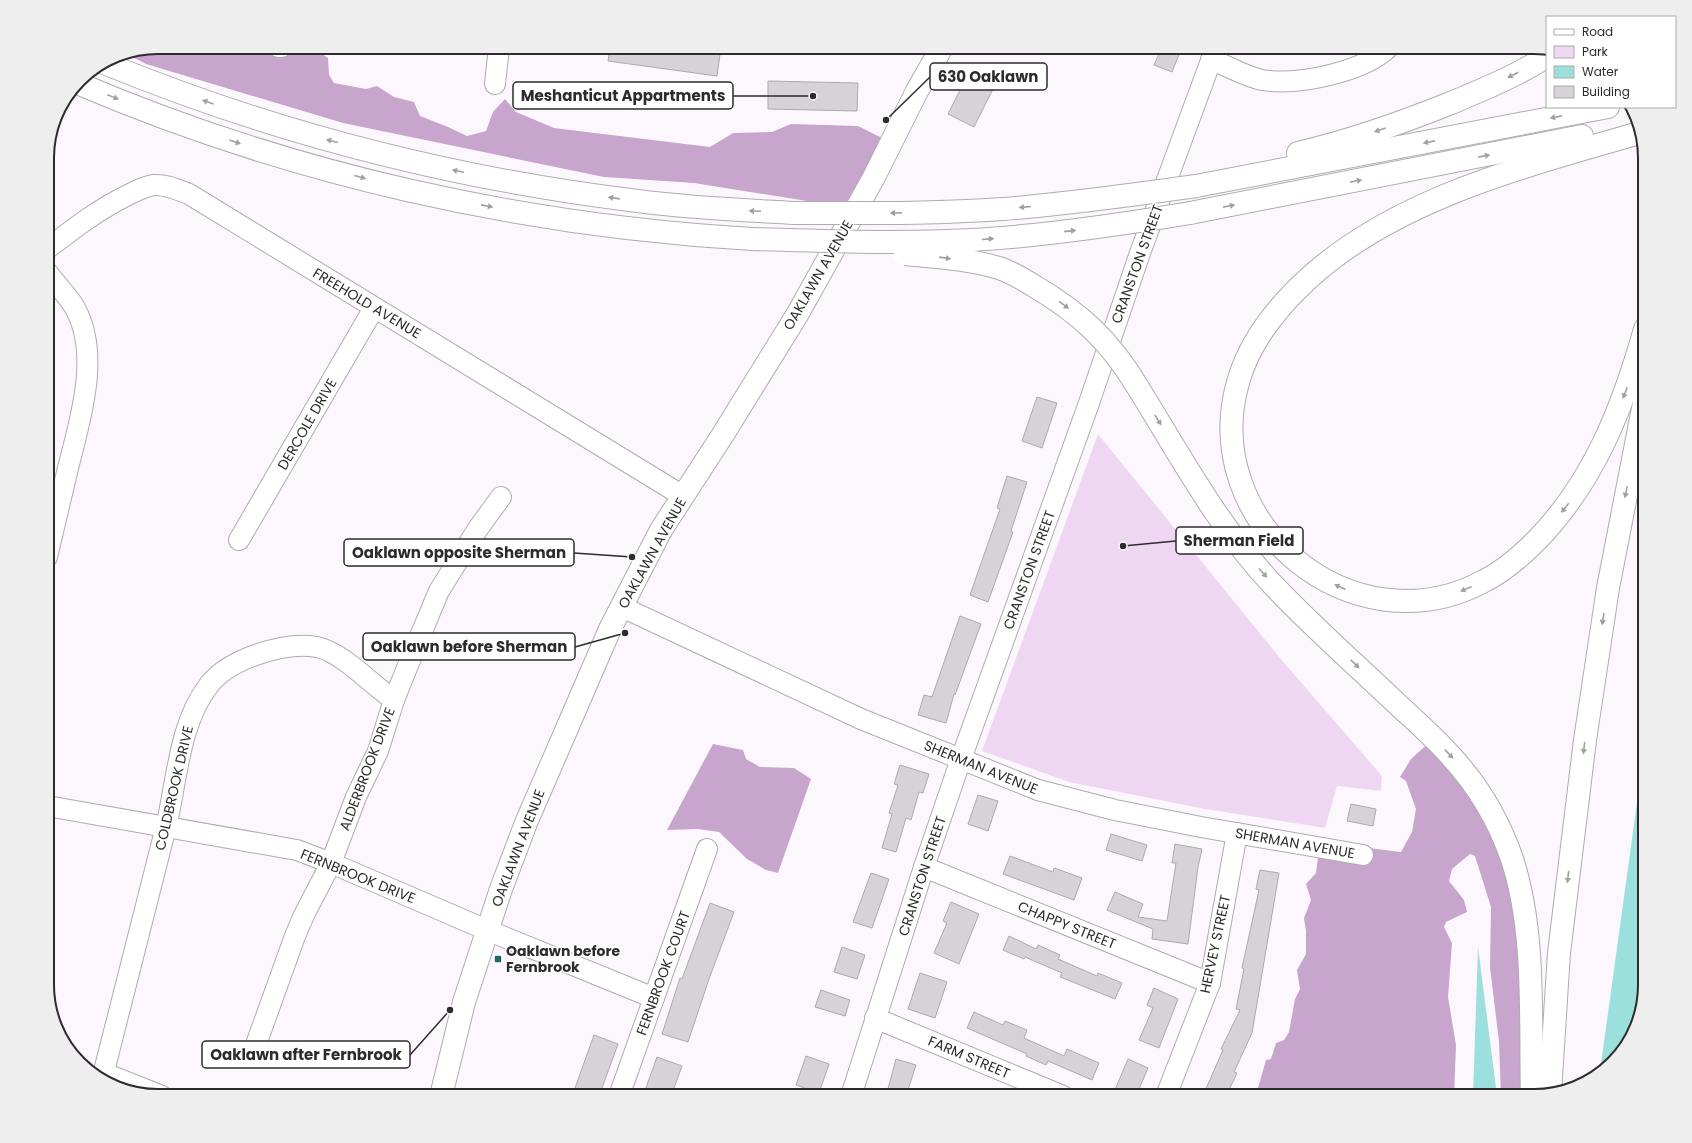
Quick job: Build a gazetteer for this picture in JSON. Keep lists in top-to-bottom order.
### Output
{
  "streets": {
    "main road": ["OAKLAWN AVENUE"],
    "street": [
      "CRANSTON STREET",
      "FREEHOLD AVENUE",
      "DERCOLE DRIVE",
      "SHERMAN AVENUE",
      "ALDERBROOK DRIVE",
      "COLDBROOK DRIVE",
      "FERNBROOK DRIVE",
      "CHAPPY STREET",
      "HERVEY STREET",
      "FERNBROOK COURT",
      "FARM STREET"
    ]
  },
  "crossings": [
    ["CRANSTON STREET", "SHERMAN AVENUE"],
    ["CRANSTON STREET", "CHAPPY STREET"],
    ["CRANSTON STREET", "FARM STREET"],
    ["OAKLAWN AVENUE", "FREEHOLD AVENUE"],
    ["OAKLAWN AVENUE", "SHERMAN AVENUE"],
    ["OAKLAWN AVENUE", "FERNBROOK DRIVE"],
    ["FREEHOLD AVENUE", "DERCOLE DRIVE"],
    ["SHERMAN AVENUE", "HERVEY STREET"],
    ["ALDERBROOK DRIVE", "COLDBROOK DRIVE"],
    ["ALDERBROOK DRIVE", "FERNBROOK DRIVE"],
    ["COLDBROOK DRIVE", "FERNBROOK DRIVE"],
    ["FERNBROOK DRIVE", "FERNBROOK COURT"],
    ["CHAPPY STREET", "HERVEY STREET"]
  ],
  "places": {
    "other": [
      "Meshanticut Appartments",
      "630 Oaklawn",
      "Sherman Field",
      "Oaklawn opposite Sherman",
      "Oaklawn before Sherman",
      "Oaklawn after Fernbrook"
    ],
    "transit": ["Oaklawn before Fernbrook"]
  },
  "legend": [
    "Road",
    "Park",
    "Water",
    "Building"
  ]
}
